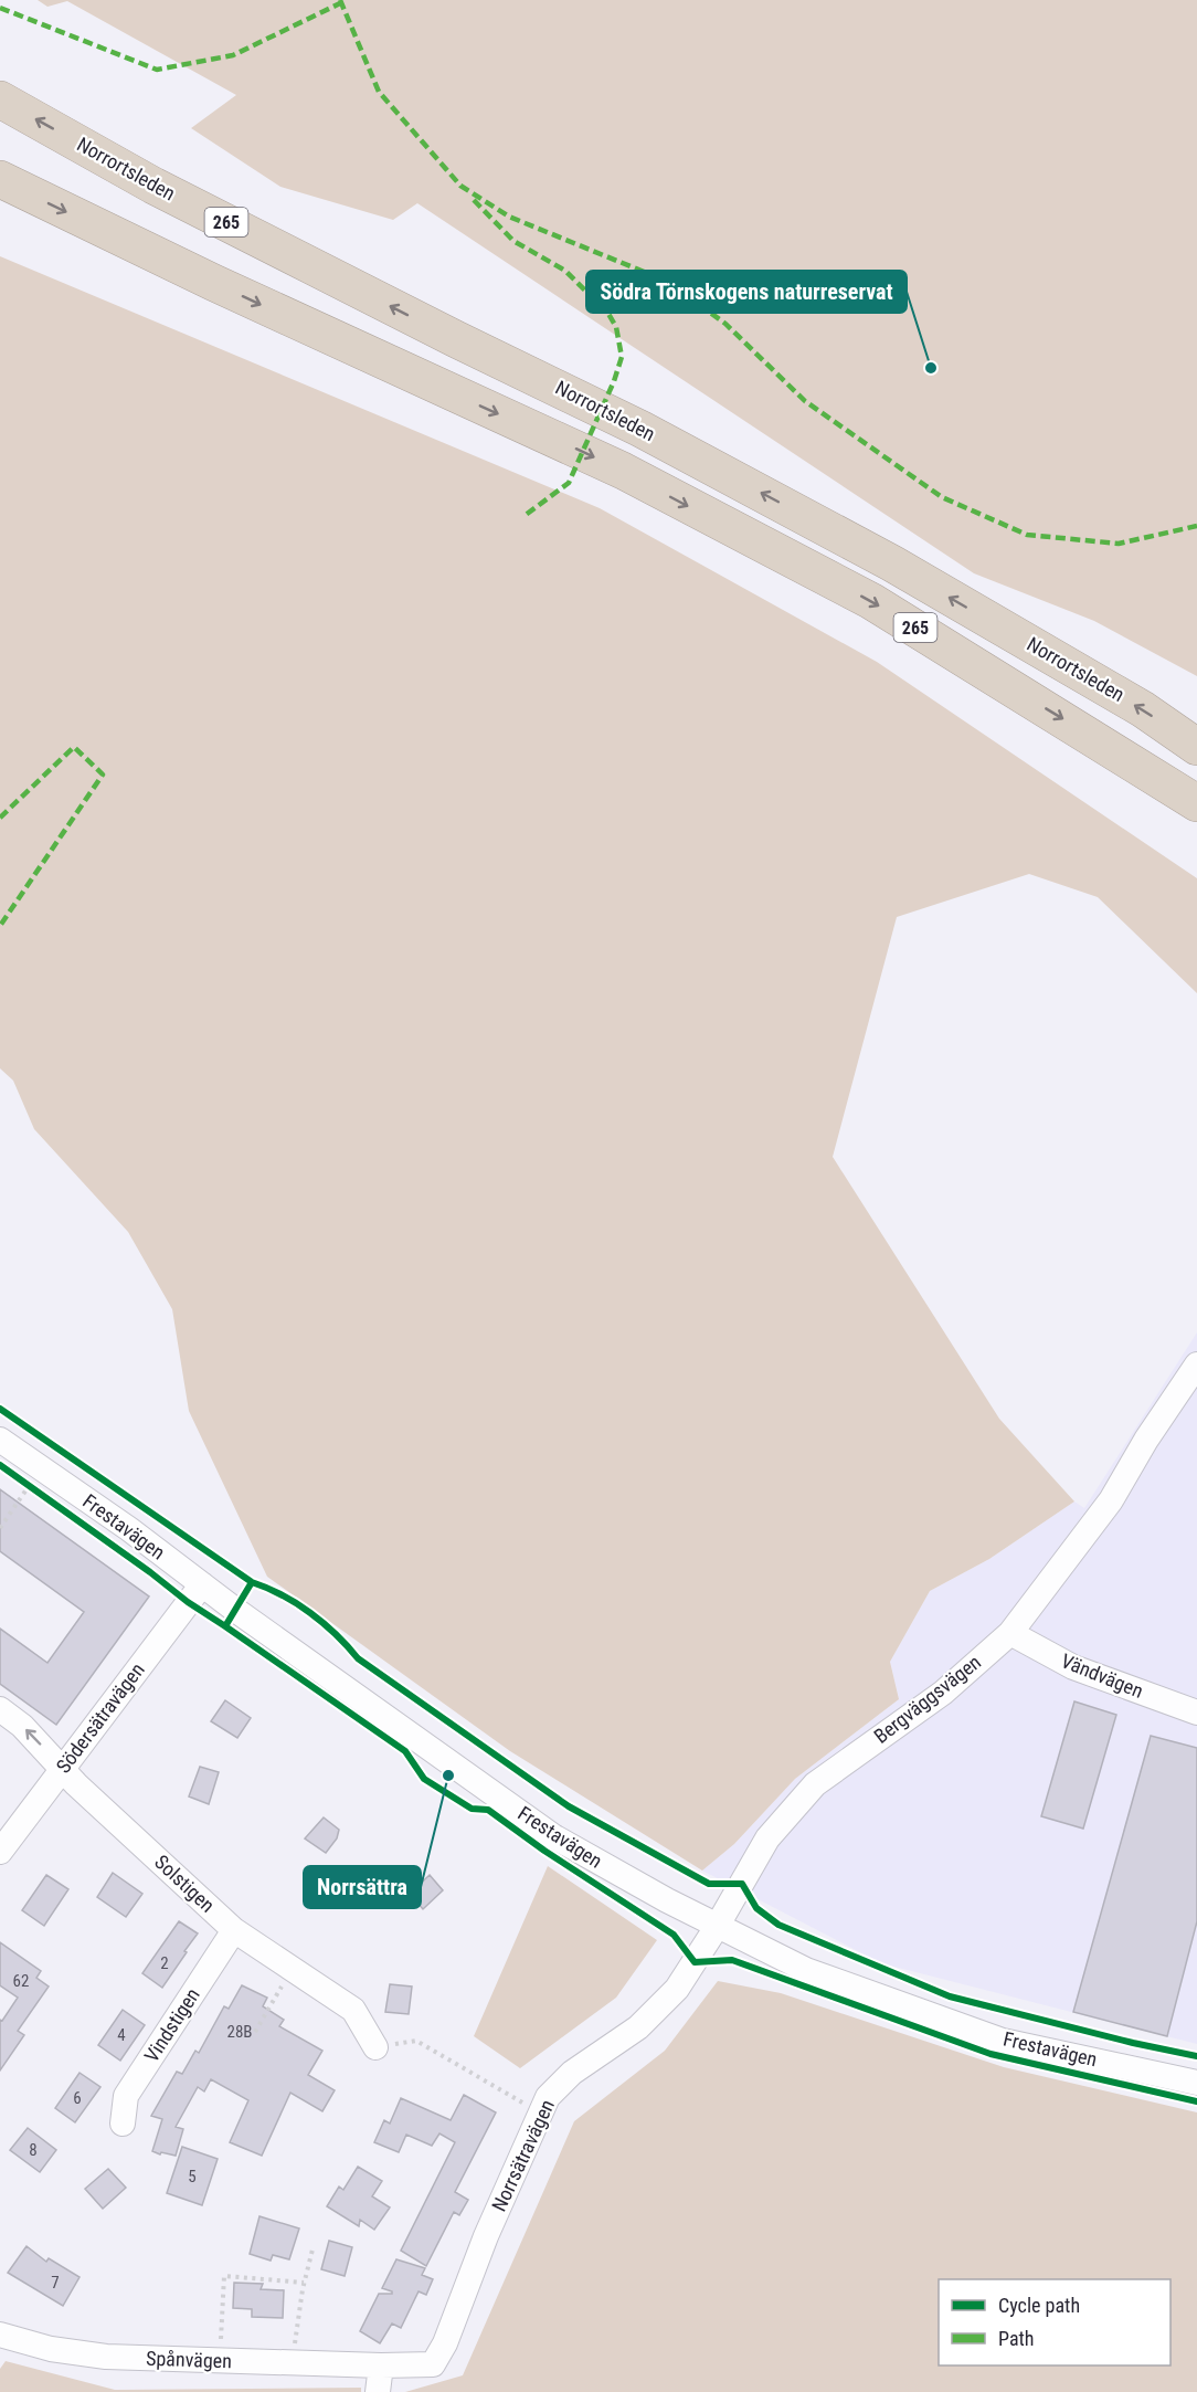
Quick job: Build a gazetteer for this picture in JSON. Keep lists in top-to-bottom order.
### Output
{
  "streets": {
    "highway": ["Norrortsleden", "265"],
    "street": [
      "Frestavägen",
      "Vändvägen",
      "Bergväggsvägen",
      "Södersätravägen",
      "Solstigen",
      "Vindstigen",
      "Norrsätravägen",
      "Spånvägen"
    ]
  },
  "crossings": [
    ["Frestavägen", "Bergväggsvägen"],
    ["Frestavägen", "Södersätravägen"],
    ["Frestavägen", "Norrsätravägen"],
    ["Vändvägen", "Bergväggsvägen"],
    ["Bergväggsvägen", "Norrsätravägen"],
    ["Södersätravägen", "Solstigen"],
    ["Solstigen", "Vindstigen"],
    ["Norrsätravägen", "Spånvägen"]
  ],
  "places": ["Södra Törnskogens naturreservat", "Norrsättra"],
  "house_numbers": [
    "2",
    "62",
    "28B",
    "4",
    "6",
    "8",
    "5",
    "7"
  ],
  "legend": ["Cycle path", "Path"]
}
